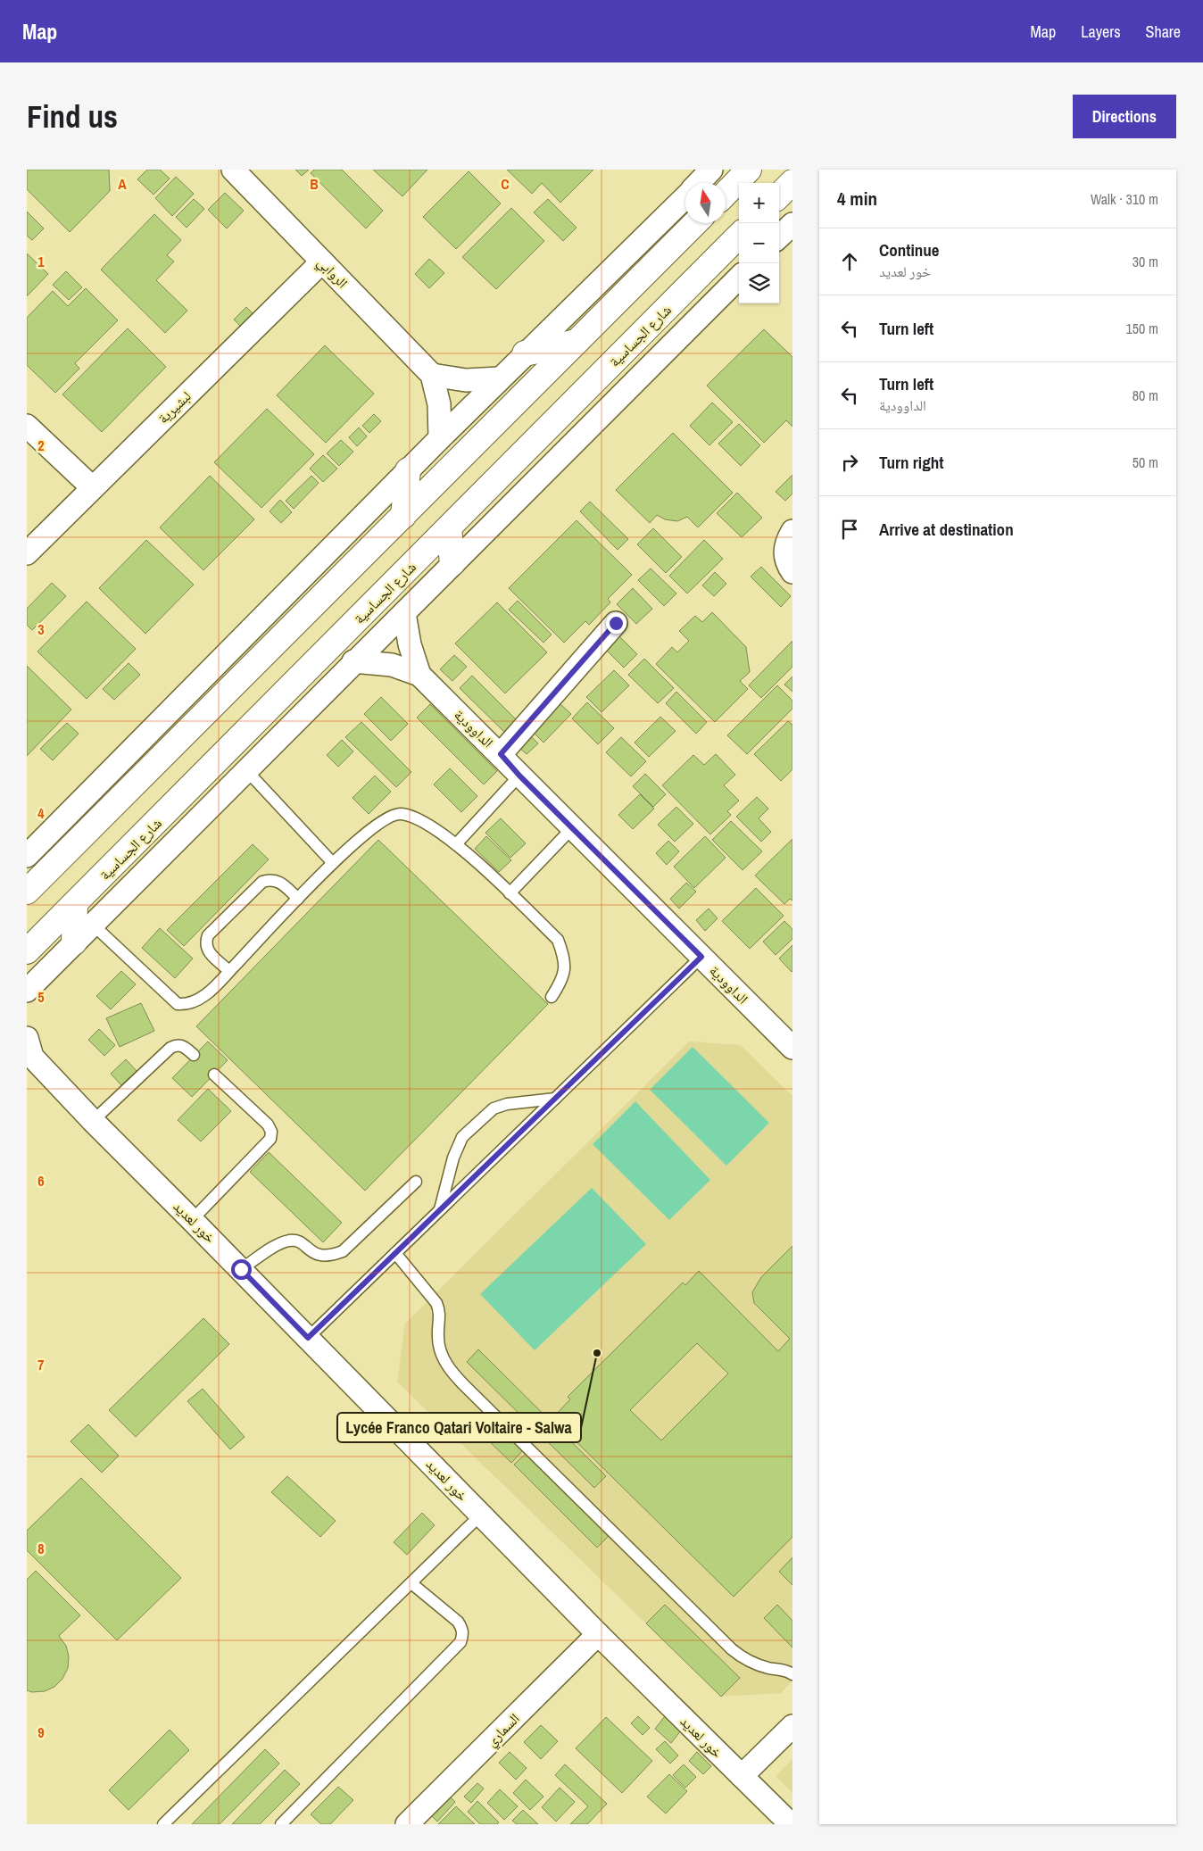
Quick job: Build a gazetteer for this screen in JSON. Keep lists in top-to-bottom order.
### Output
{
  "streets": {
    "street": [
      "الروابي",
      "شارع الجساسية",
      "لبشيرية",
      "الداوودية",
      "خور لعديد",
      "السماري"
    ]
  },
  "crossings": [
    ["الروابي", "لبشيرية"],
    ["شارع الجساسية", "الداوودية"],
    ["خور لعديد", "السماري"]
  ],
  "places": ["Lycée Franco Qatari Voltaire - Salwa"],
  "north": "top",
  "page": {
    "header": "Map",
    "nav": ["Map", "Layers", "Share"],
    "buttons": "Directions",
    "title": "Find us",
    "heading": ["4 min", "Walk · 310 m"],
    "map_buttons": ["+", "−"],
    "list": [
      ["Continue", "خور لعديد", "30 m"],
      ["Turn left", "150 m"],
      ["Turn left", "الداوودية", "80 m"],
      ["Turn right", "50 m"],
      "Arrive at destination"
    ]
  },
  "grid": {
    "columns": ["A", "B", "C"],
    "rows": [
      "1",
      "2",
      "3",
      "4",
      "5",
      "6",
      "7",
      "8",
      "9"
    ]
  }
}
